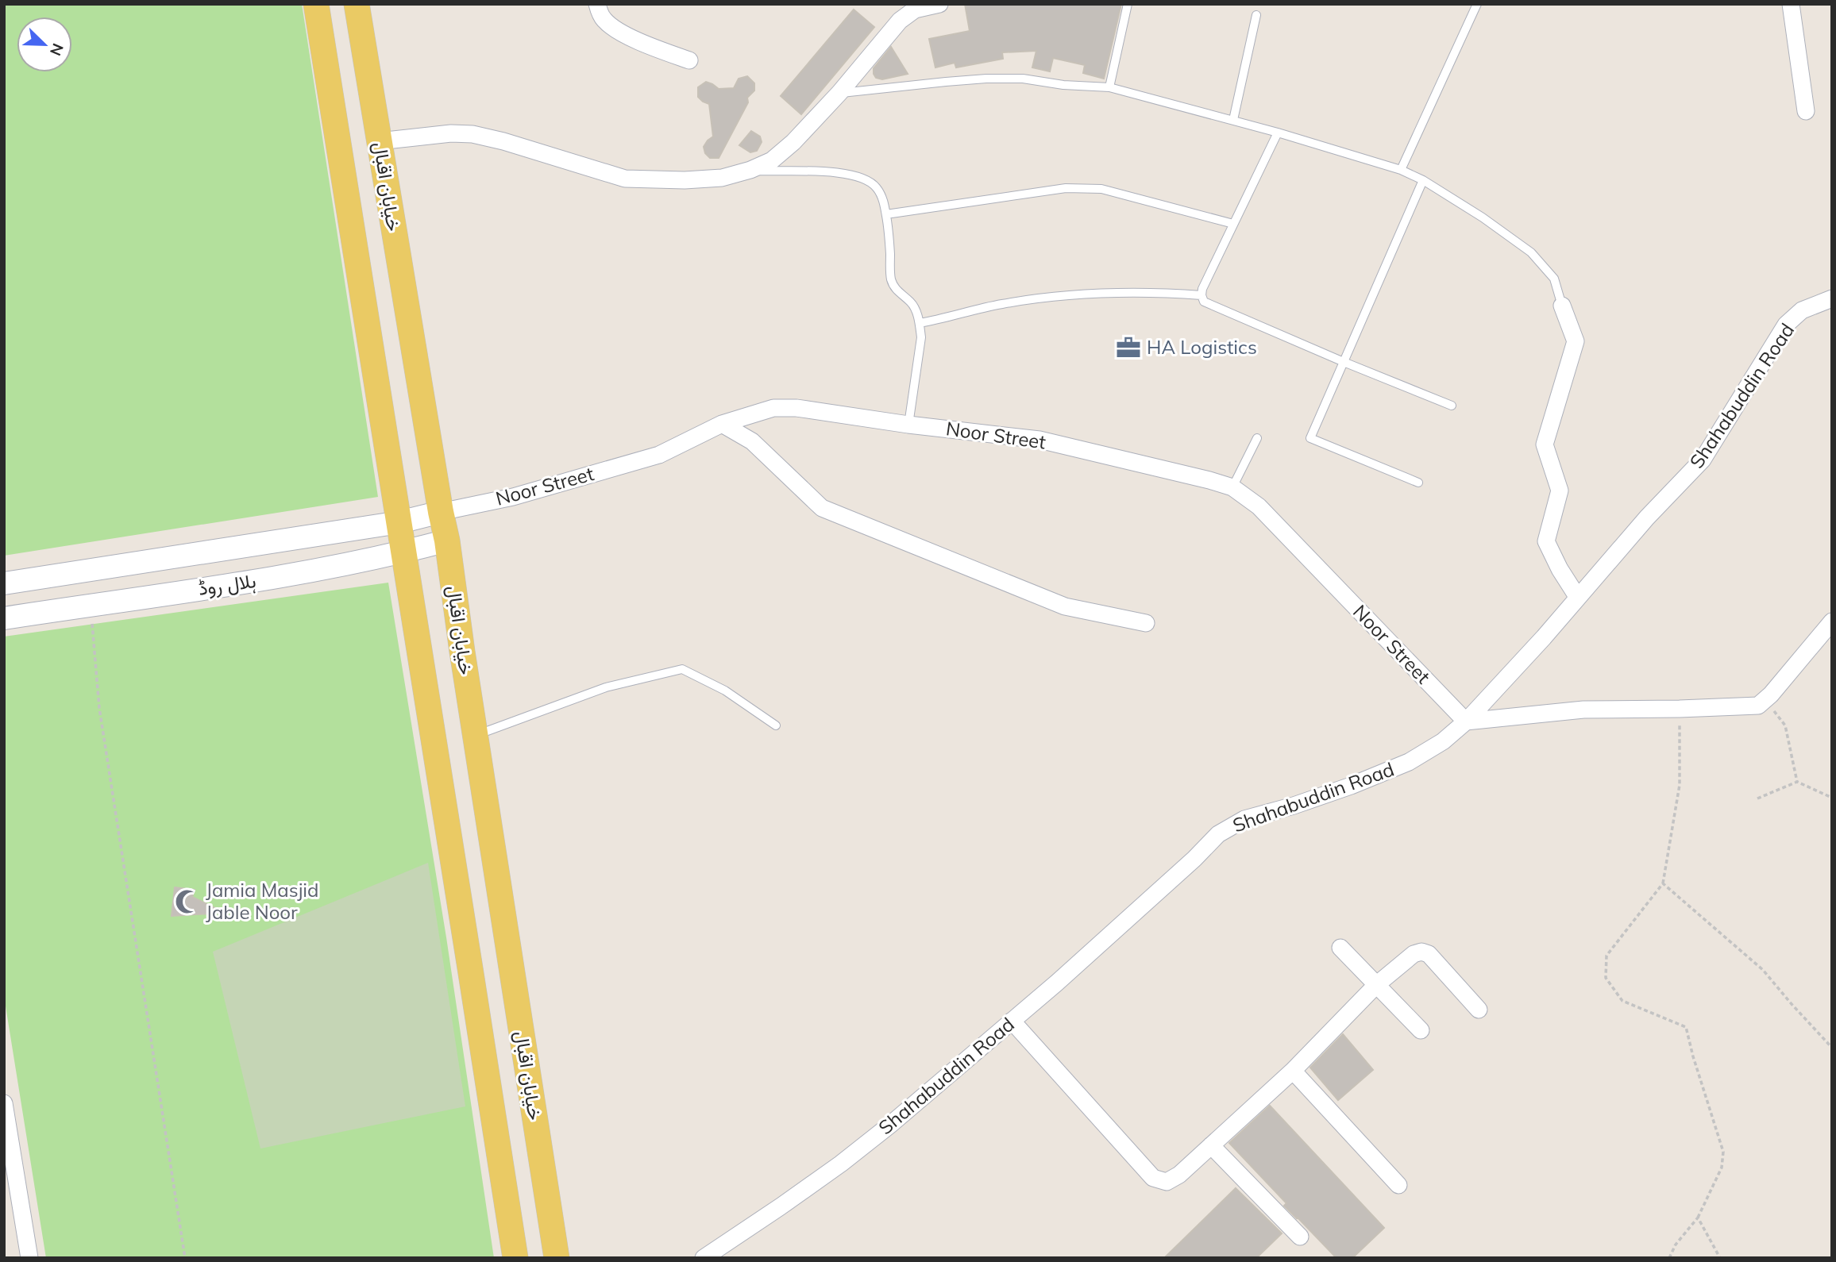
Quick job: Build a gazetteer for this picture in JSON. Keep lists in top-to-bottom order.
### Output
{
  "streets": {
    "main road": ["خیابان اقبال"],
    "street": ["Shahabuddin Road", "Noor Street", "ہلال روڈ"]
  },
  "crossings": [
    ["خیابان اقبال", "Noor Street"],
    ["خیابان اقبال", "ہلال روڈ"],
    ["Shahabuddin Road", "Noor Street"],
    ["Noor Street", "ہلال روڈ"]
  ],
  "places": {
    "office": ["HA Logistics"],
    "mosque": ["Jamia Masjid Jable Noor"]
  },
  "north": "bottom right"
}
